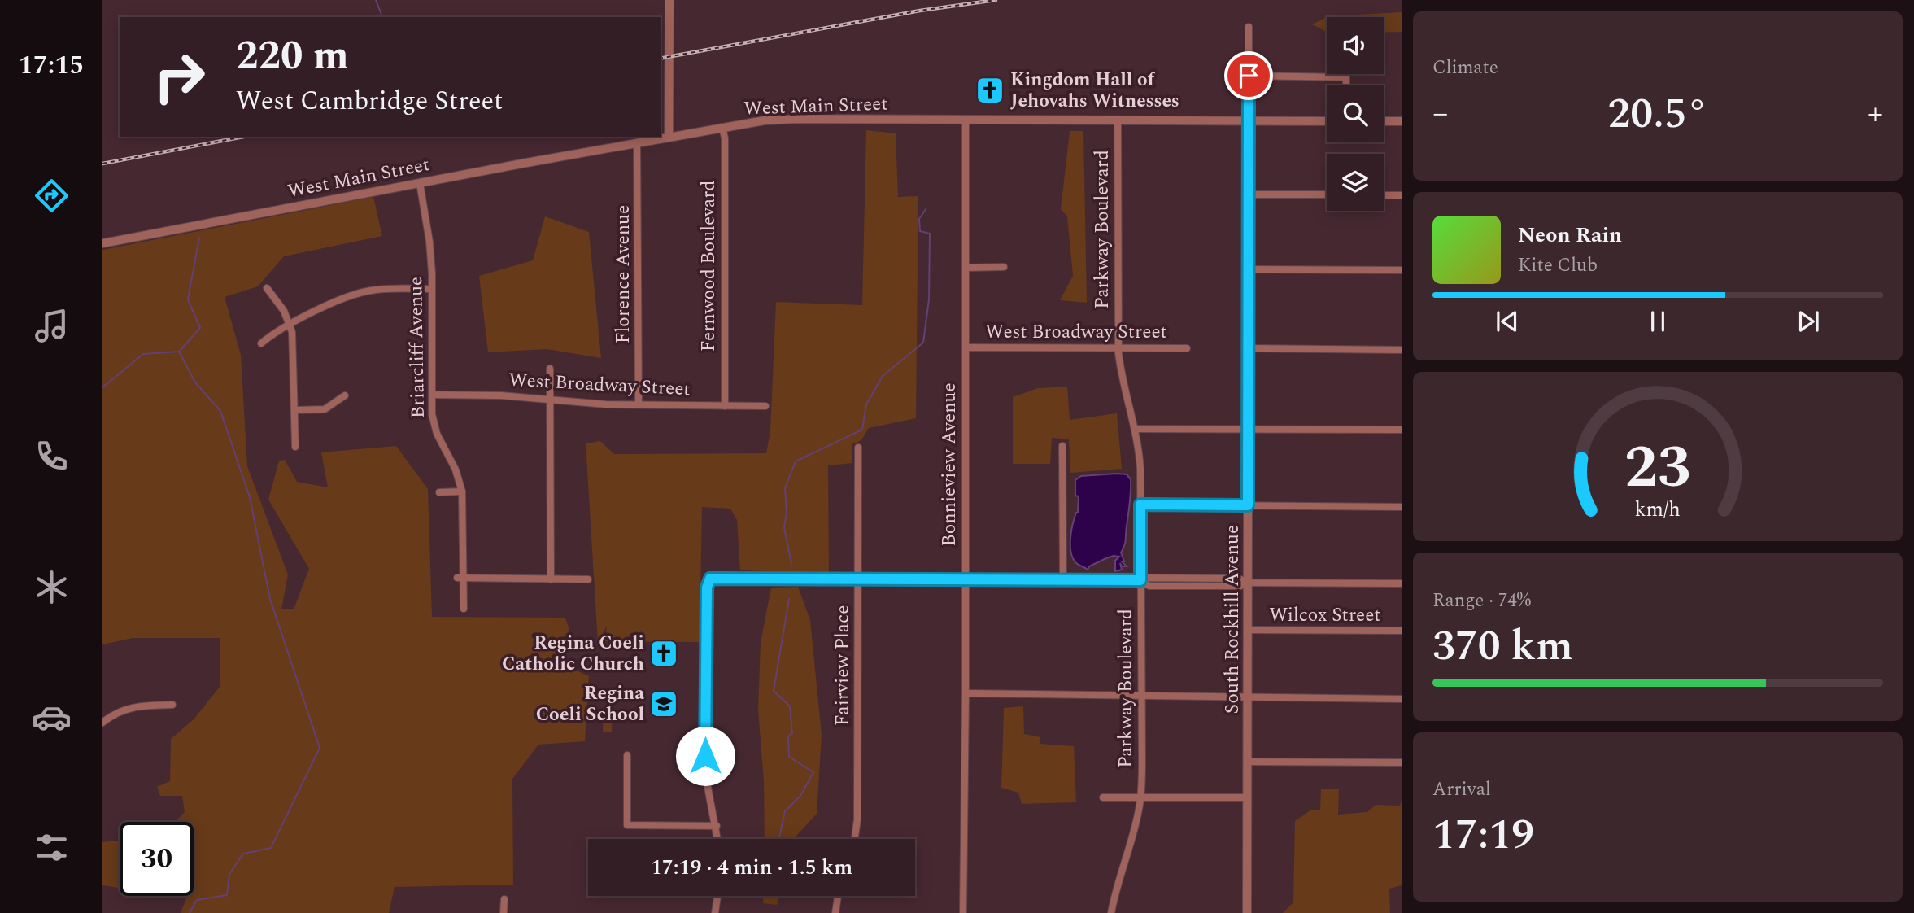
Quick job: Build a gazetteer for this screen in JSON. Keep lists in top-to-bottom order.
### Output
{
  "streets": {
    "street": [
      "West Main Street",
      "Parkway Boulevard",
      "Fernwood Boulevard",
      "Florence Avenue",
      "West Broadway Street",
      "Briarcliff Avenue",
      "Bonnieview Avenue",
      "Wilcox Street",
      "South Rockhill Avenue",
      "Fairview Place"
    ]
  },
  "crossings": [
    ["West Main Street", "Parkway Boulevard"],
    ["West Main Street", "Fernwood Boulevard"],
    ["West Main Street", "Florence Avenue"],
    ["West Main Street", "Briarcliff Avenue"],
    ["West Main Street", "Bonnieview Avenue"],
    ["West Main Street", "South Rockhill Avenue"],
    ["Parkway Boulevard", "West Broadway Street"],
    ["Fernwood Boulevard", "West Broadway Street"],
    ["Florence Avenue", "West Broadway Street"],
    ["West Broadway Street", "Briarcliff Avenue"],
    ["West Broadway Street", "Bonnieview Avenue"],
    ["Wilcox Street", "South Rockhill Avenue"]
  ],
  "places": {
    "church": ["Kingdom Hall of Jehovahs Witnesses", "Regina Coeli Catholic Church"],
    "school or university": ["Regina Coeli School"]
  },
  "page": {
    "tabs": "17:15",
    "tile": [
      "Climate",
      ["Range · 74%", "370 km"],
      ["Arrival", "17:19"]
    ],
    "turn": ["220 m", "West Cambridge Street"],
    "heat": ["−", "20.5°", "+"],
    "song": ["Neon Rain", "Kite Club"],
    "limit": "30",
    "trip": "17:19 · 4 min · 1.5 km",
    "gauge": ["23", "km/h"]
  }
}
